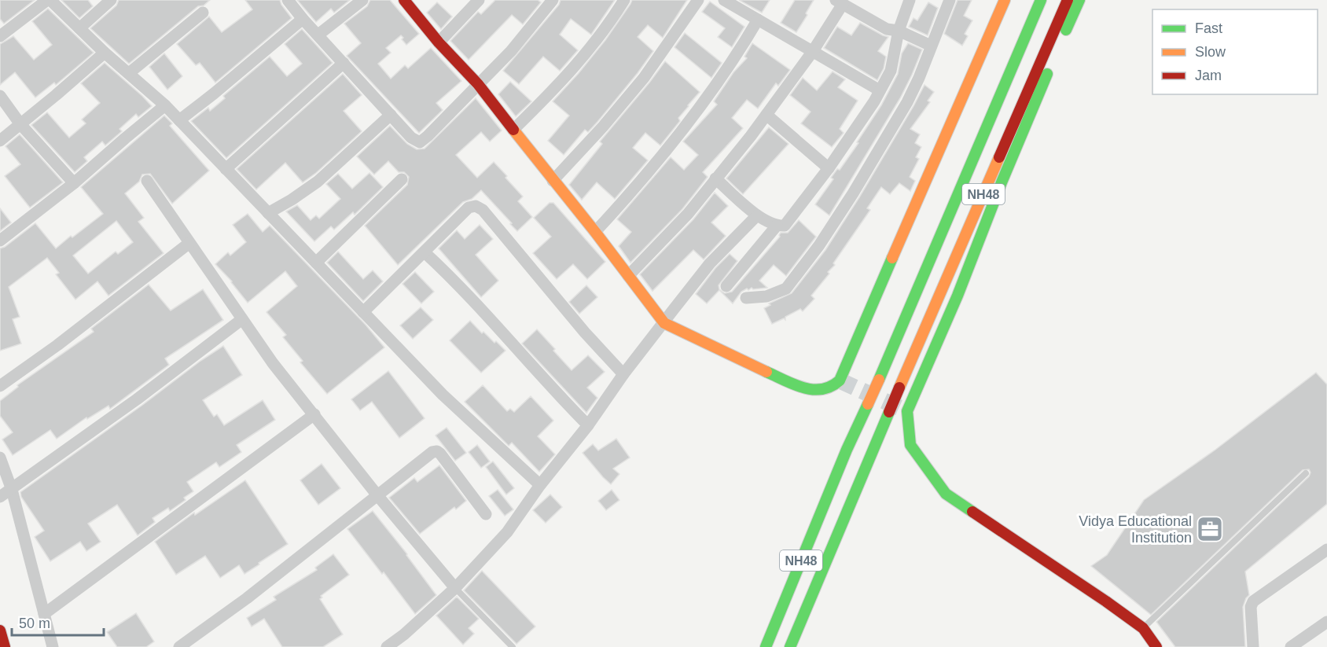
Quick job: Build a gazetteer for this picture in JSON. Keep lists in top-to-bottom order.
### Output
{
  "streets": {
    "main road": ["NH48"]
  },
  "places": {
    "office": ["Vidya Educational Institution"]
  },
  "legend": ["Fast", "Slow", "Jam"],
  "scale_bar": "50 m"
}
